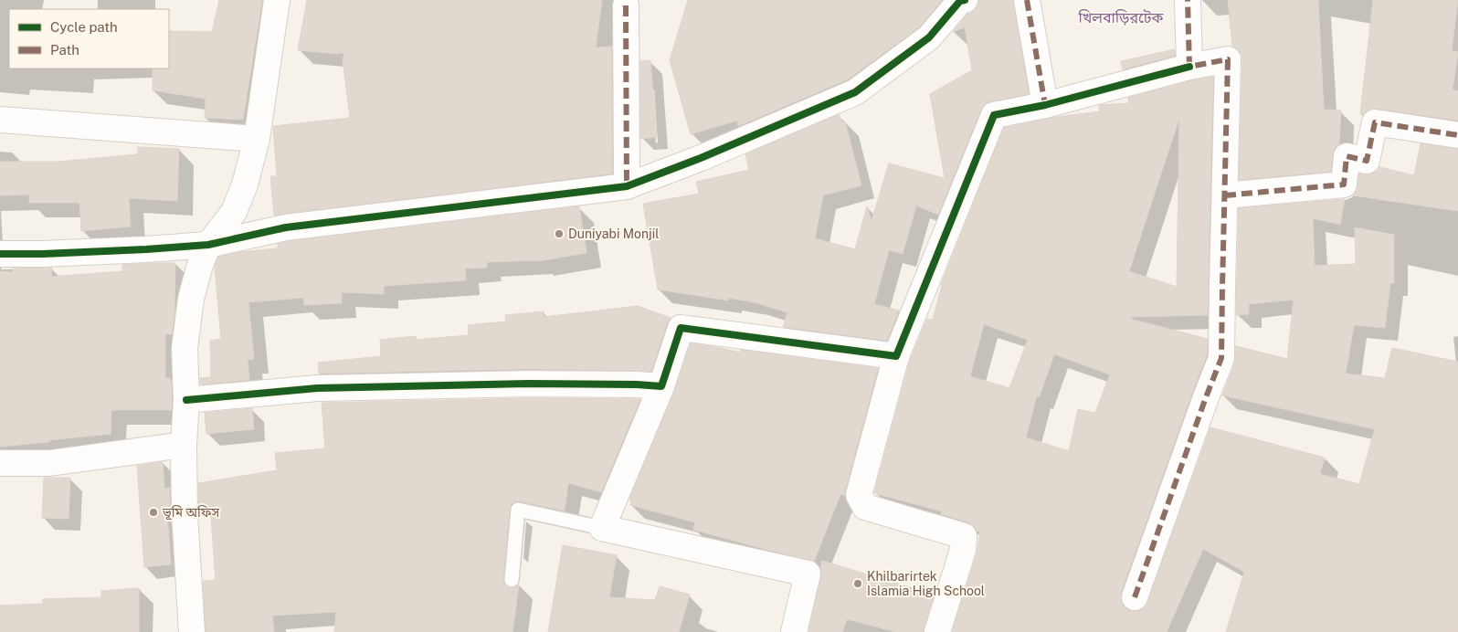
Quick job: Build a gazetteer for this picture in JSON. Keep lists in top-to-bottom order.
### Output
{
  "districts": ["খিলবাড়িরটেক"],
  "places": ["Duniyabi Monjil", "ভূমি অফিস", "Khilbarirtek Islamia High School"],
  "legend": ["Cycle path", "Path"]
}
